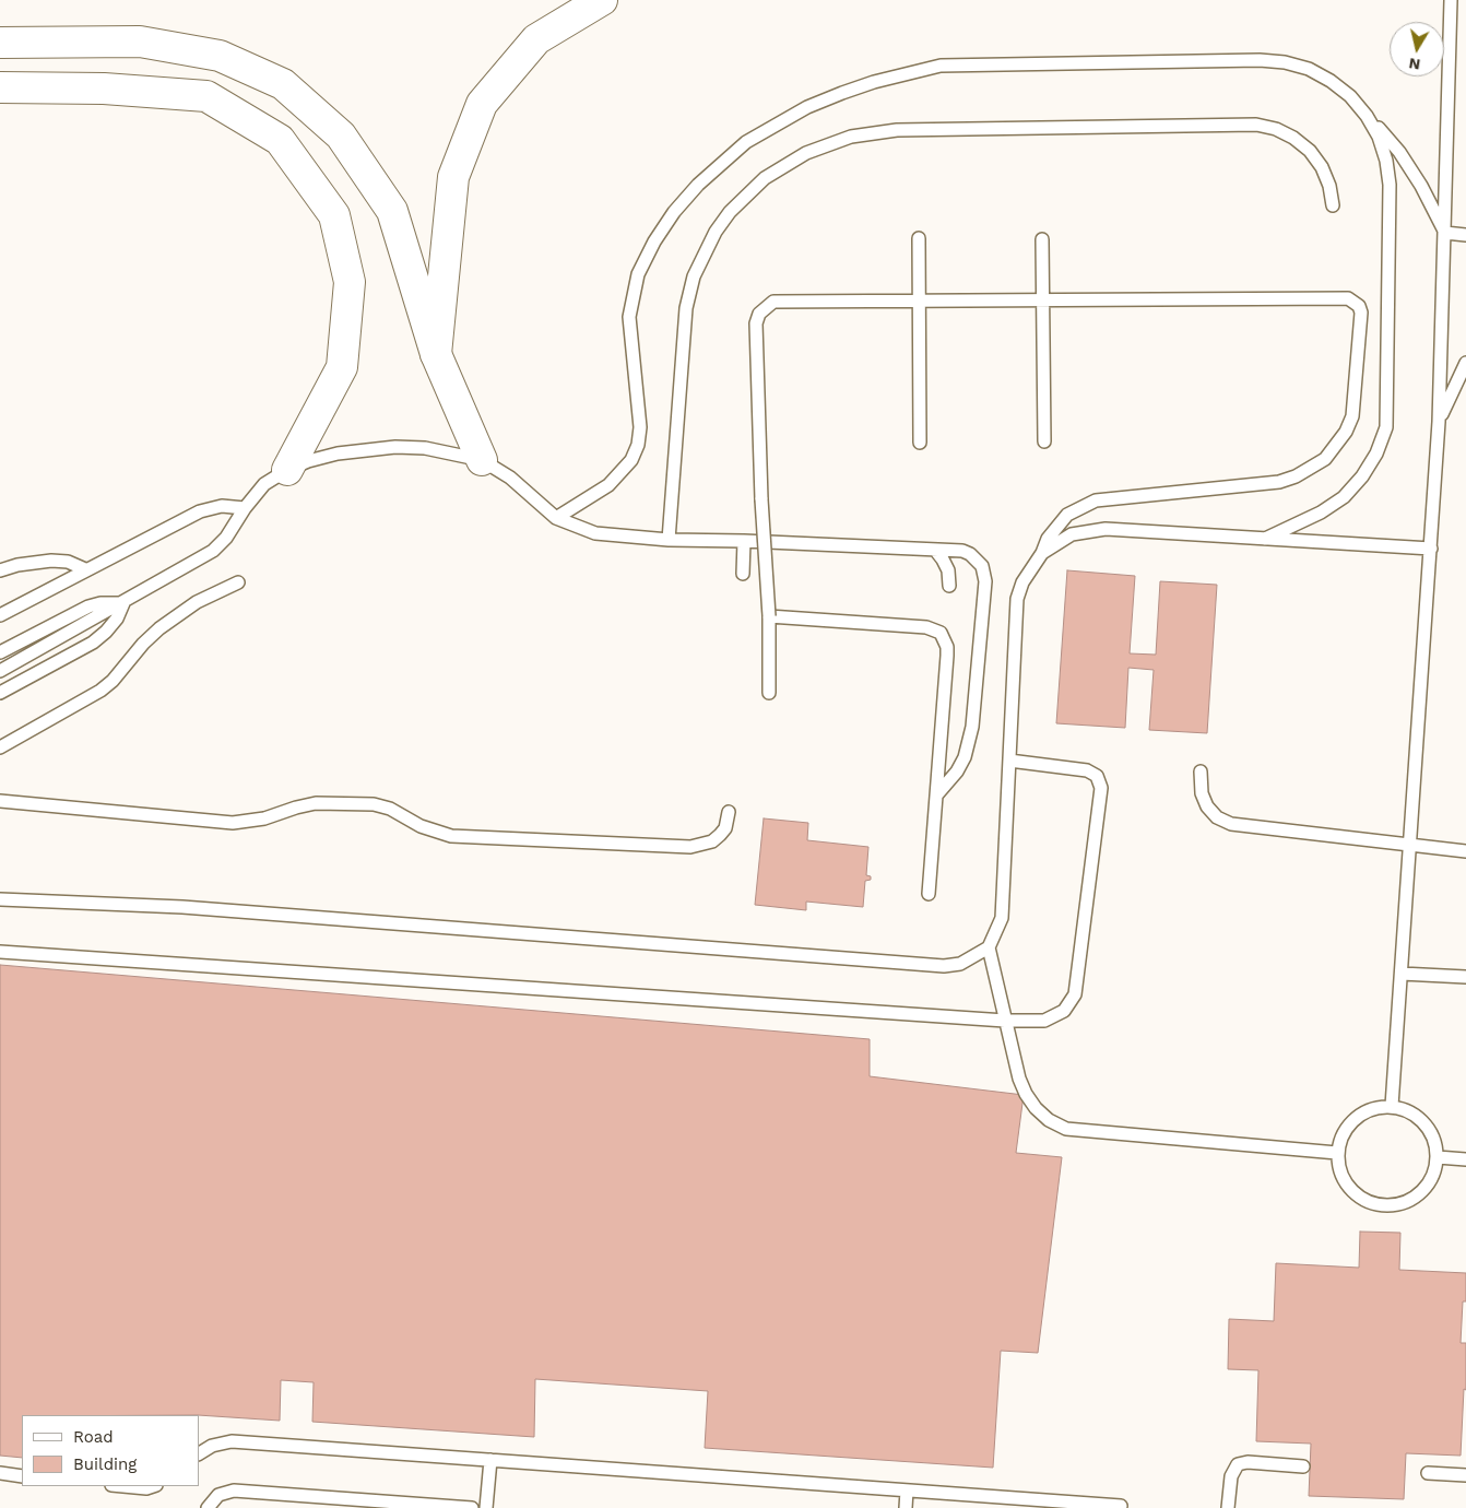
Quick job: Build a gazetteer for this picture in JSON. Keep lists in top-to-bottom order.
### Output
{
  "legend": ["Road", "Building"],
  "north": "bottom"
}
